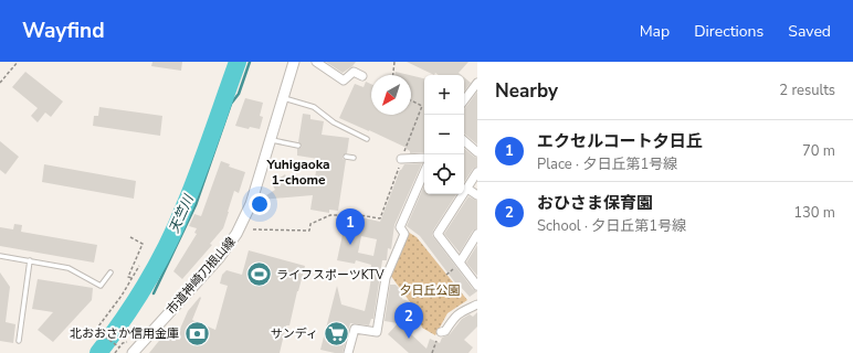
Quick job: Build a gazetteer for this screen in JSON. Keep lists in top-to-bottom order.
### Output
{
  "streets": {
    "street": ["市道神崎刀根山線"]
  },
  "districts": ["Yuhigaoka 1-chome"],
  "water": ["天竺川"],
  "parks": ["夕日丘公園"],
  "places": {
    "sports": ["ライフスポーツKTV"],
    "bank": ["北おおさか信用金庫"],
    "supermarket": ["サンディ"]
  },
  "north": "bottom left",
  "page": {
    "header": "Wayfind",
    "nav": ["Map", "Directions", "Saved"],
    "heading": ["Nearby", "2 results"],
    "map_buttons": ["+", "−"],
    "list": [
      {
        "mark": "1",
        "name": "エクセルコート夕日丘",
        "note": "Place · 夕日丘第1号線",
        "value": "70 m"
      },
      {
        "mark": "2",
        "name": "おひさま保育園",
        "note": "School · 夕日丘第1号線",
        "value": "130 m"
      }
    ],
    "pins": ["1", "2"]
  }
}
